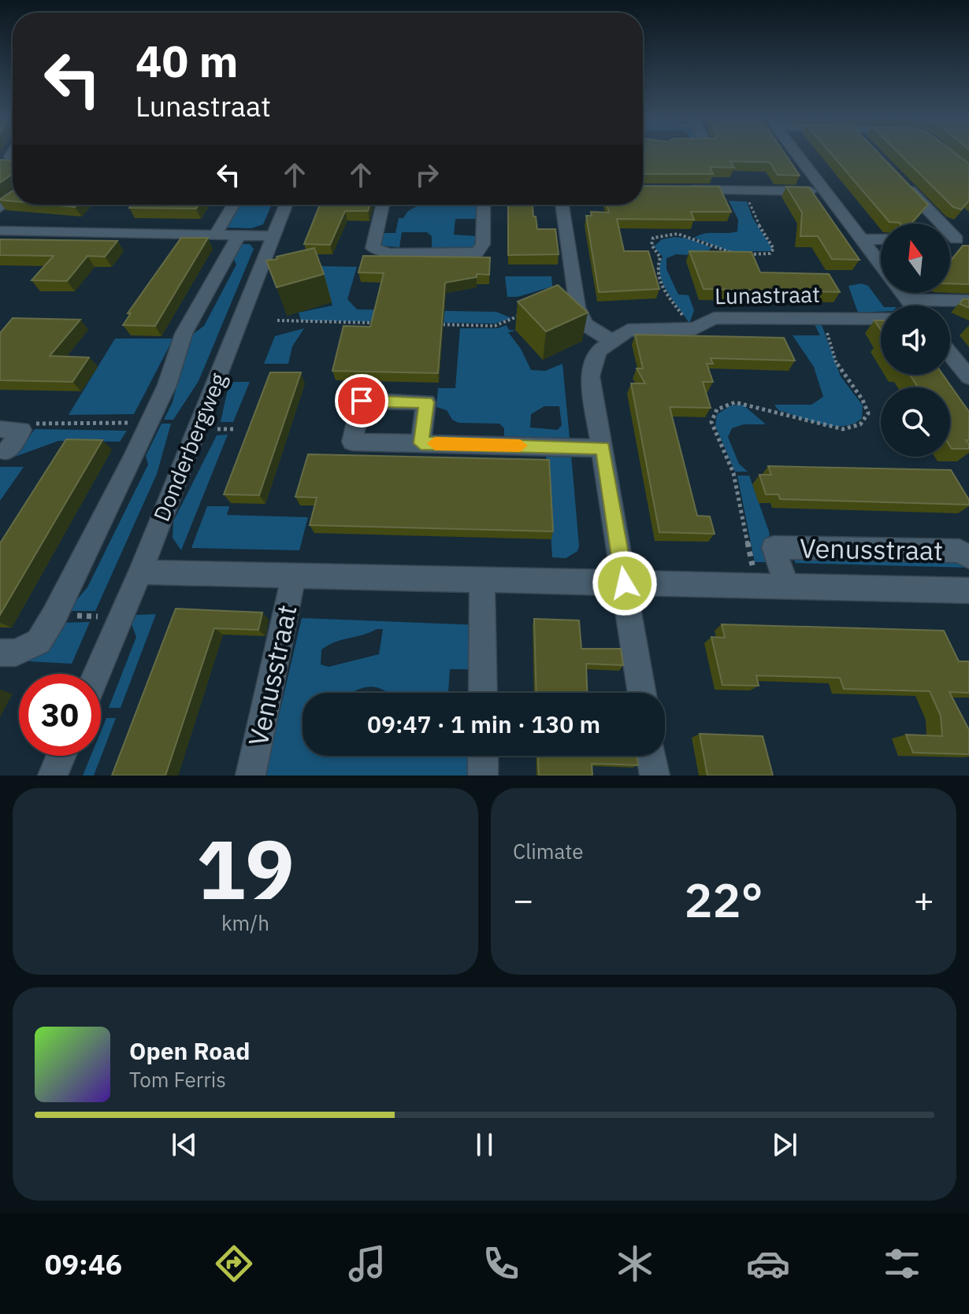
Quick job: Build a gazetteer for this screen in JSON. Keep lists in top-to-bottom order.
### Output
{
  "streets": {
    "street": ["Lunastraat", "Donderbergweg", "Venusstraat"]
  },
  "crossings": [
    ["Donderbergweg", "Venusstraat"]
  ],
  "north": "top",
  "page": {
    "turn": ["40 m", "Lunastraat"],
    "limit": "30",
    "trip": "09:47 · 1 min · 130 m",
    "tile": [
      ["19", "km/h"],
      "Climate"
    ],
    "heat": ["−", "22°", "+"],
    "song": ["Open Road", "Tom Ferris"],
    "tabs": "09:46"
  }
}
